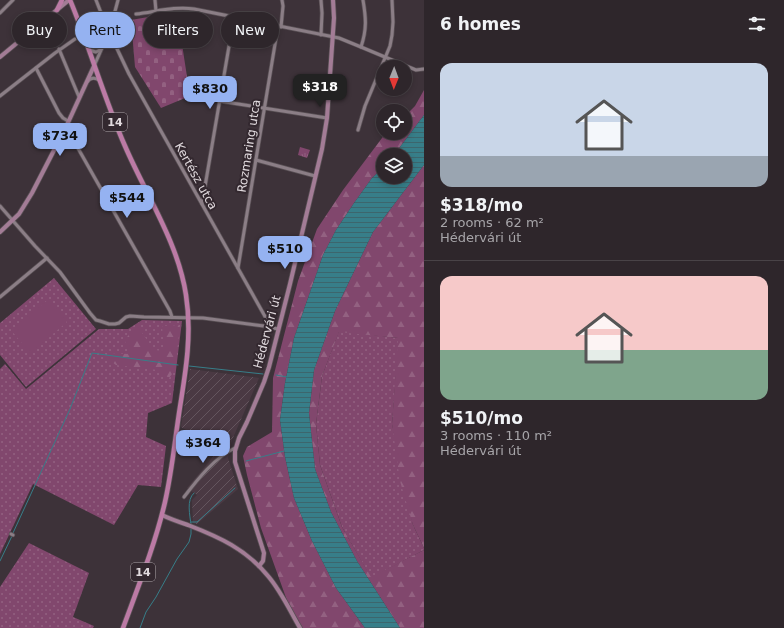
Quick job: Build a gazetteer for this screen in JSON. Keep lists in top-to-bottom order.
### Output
{
  "streets": {
    "main road": ["14"],
    "street": ["Rozmaring utca", "Kertész utca", "Hédervári út"]
  },
  "crossings": [
    ["Rozmaring utca", "Kertész utca"]
  ],
  "north": "bottom",
  "page": {
    "heading": "6 homes",
    "chip": [
      "Buy",
      "Rent",
      "Filters",
      "New"
    ],
    "list": [
      {
        "name": "$318/mo",
        "note": "2 rooms · 62 m² · Hédervári út"
      },
      {
        "name": "$510/mo",
        "note": "3 rooms · 110 m² · Hédervári út"
      }
    ],
    "price": [
      "$318",
      "$830",
      "$734",
      "$544",
      "$510",
      "$364"
    ]
  }
}
